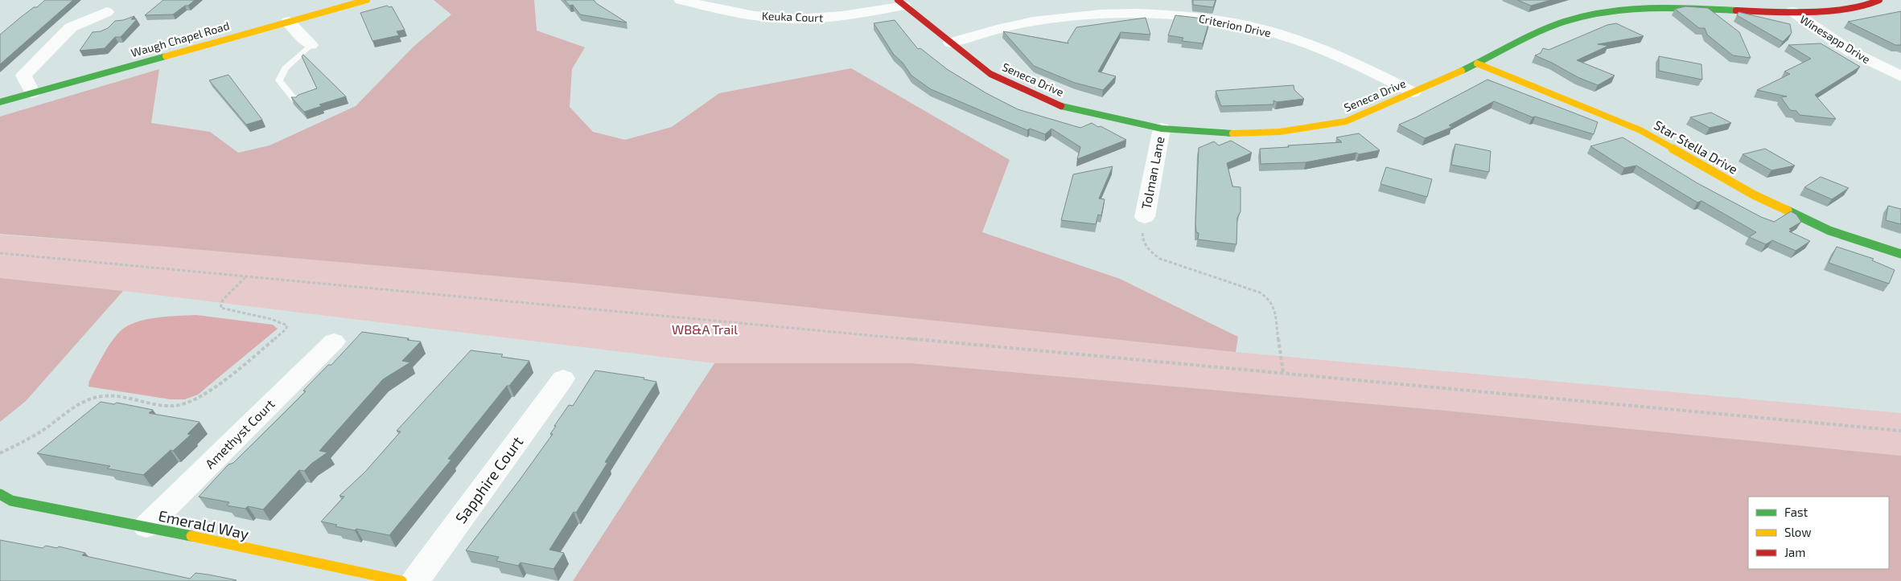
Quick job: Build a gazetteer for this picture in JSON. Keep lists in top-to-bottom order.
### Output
{
  "streets": {
    "street": [
      "Keuka Court",
      "Criterion Drive",
      "Waugh Chapel Road",
      "Winesapp Drive",
      "Seneca Drive",
      "Star Stella Drive",
      "Tolman Lane",
      "Amethyst Court",
      "Sapphire Court",
      "Emerald Way"
    ]
  },
  "crossings": [
    ["Keuka Court", "Seneca Drive"],
    ["Criterion Drive", "Seneca Drive"],
    ["Winesapp Drive", "Seneca Drive"],
    ["Seneca Drive", "Star Stella Drive"],
    ["Seneca Drive", "Tolman Lane"],
    ["Amethyst Court", "Emerald Way"]
  ],
  "parks": ["WB&A Trail"],
  "legend": ["Fast", "Slow", "Jam"]
}
